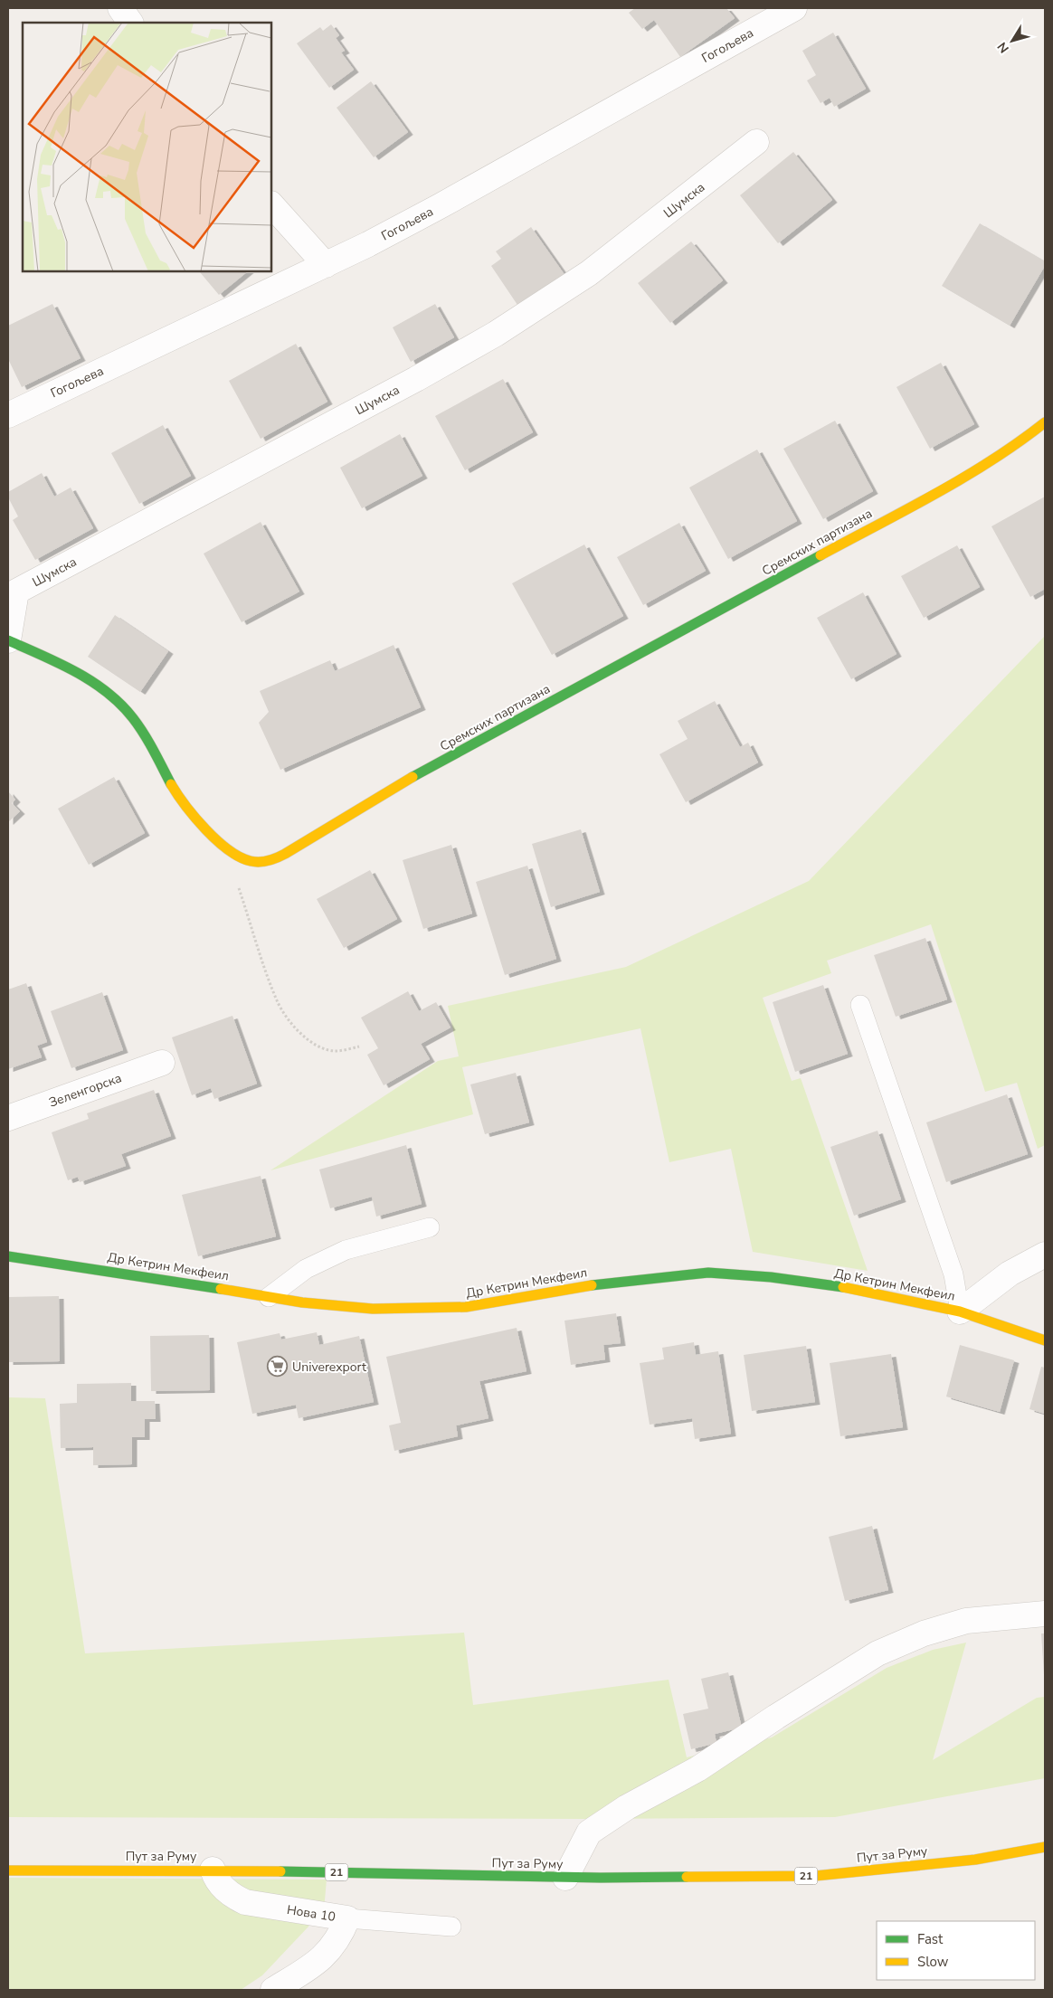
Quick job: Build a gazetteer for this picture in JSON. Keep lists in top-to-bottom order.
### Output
{
  "streets": {
    "street": [
      "Гогољева",
      "Шумска",
      "Сремских партизана",
      "Зеленгорска",
      "Др Кетрин Мекфеил",
      "Пут за Руму",
      "21",
      "Нова 10"
    ]
  },
  "crossings": [
    ["Шумска", "Сремских партизана"],
    ["Пут за Руму", "Нова 10"]
  ],
  "places": {
    "supermarket": ["Univerexport"]
  },
  "legend": ["Fast", "Slow"],
  "north": "bottom left"
}
